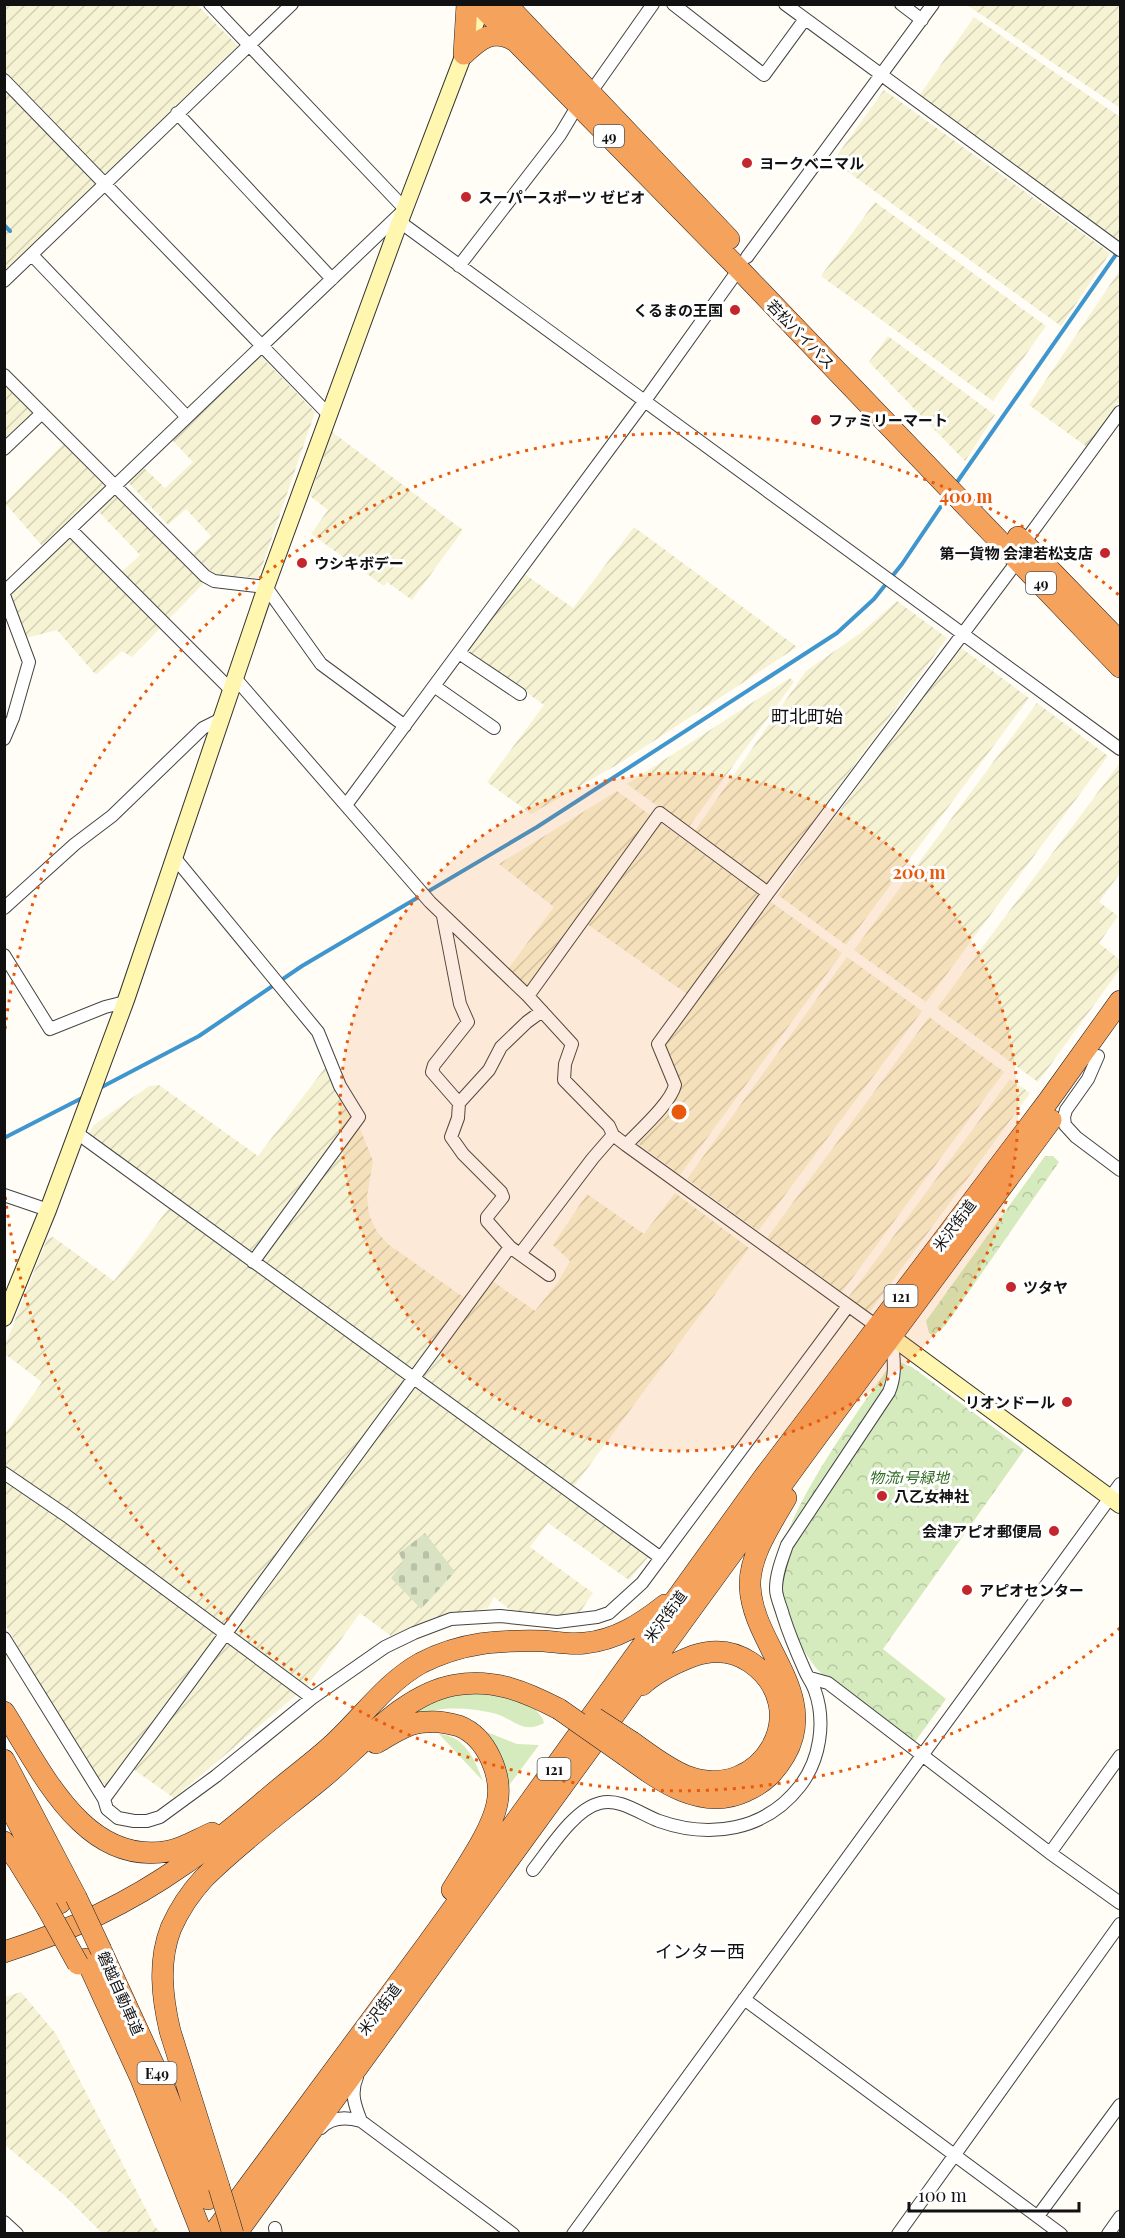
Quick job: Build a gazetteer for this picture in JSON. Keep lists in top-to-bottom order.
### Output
{
  "streets": {
    "highway": [
      "49",
      "若松バイパス",
      "米沢街道",
      "121",
      "磐越自動車道",
      "E49"
    ]
  },
  "districts": ["町北町始", "インター西"],
  "parks": ["物流1号緑地"],
  "places": [
    "ヨークベニマル",
    "スーパースポーツ ゼビオ",
    "くるまの王国",
    "ファミリーマート",
    "第一貨物 会津若松支店",
    "ウシキボデー",
    "ツタヤ",
    "リオンドール",
    "八乙女神社",
    "会津アピオ郵便局",
    "アピオセンター"
  ],
  "scale_bar": "100 m",
  "rings": ["400 m", "200 m"]
}
